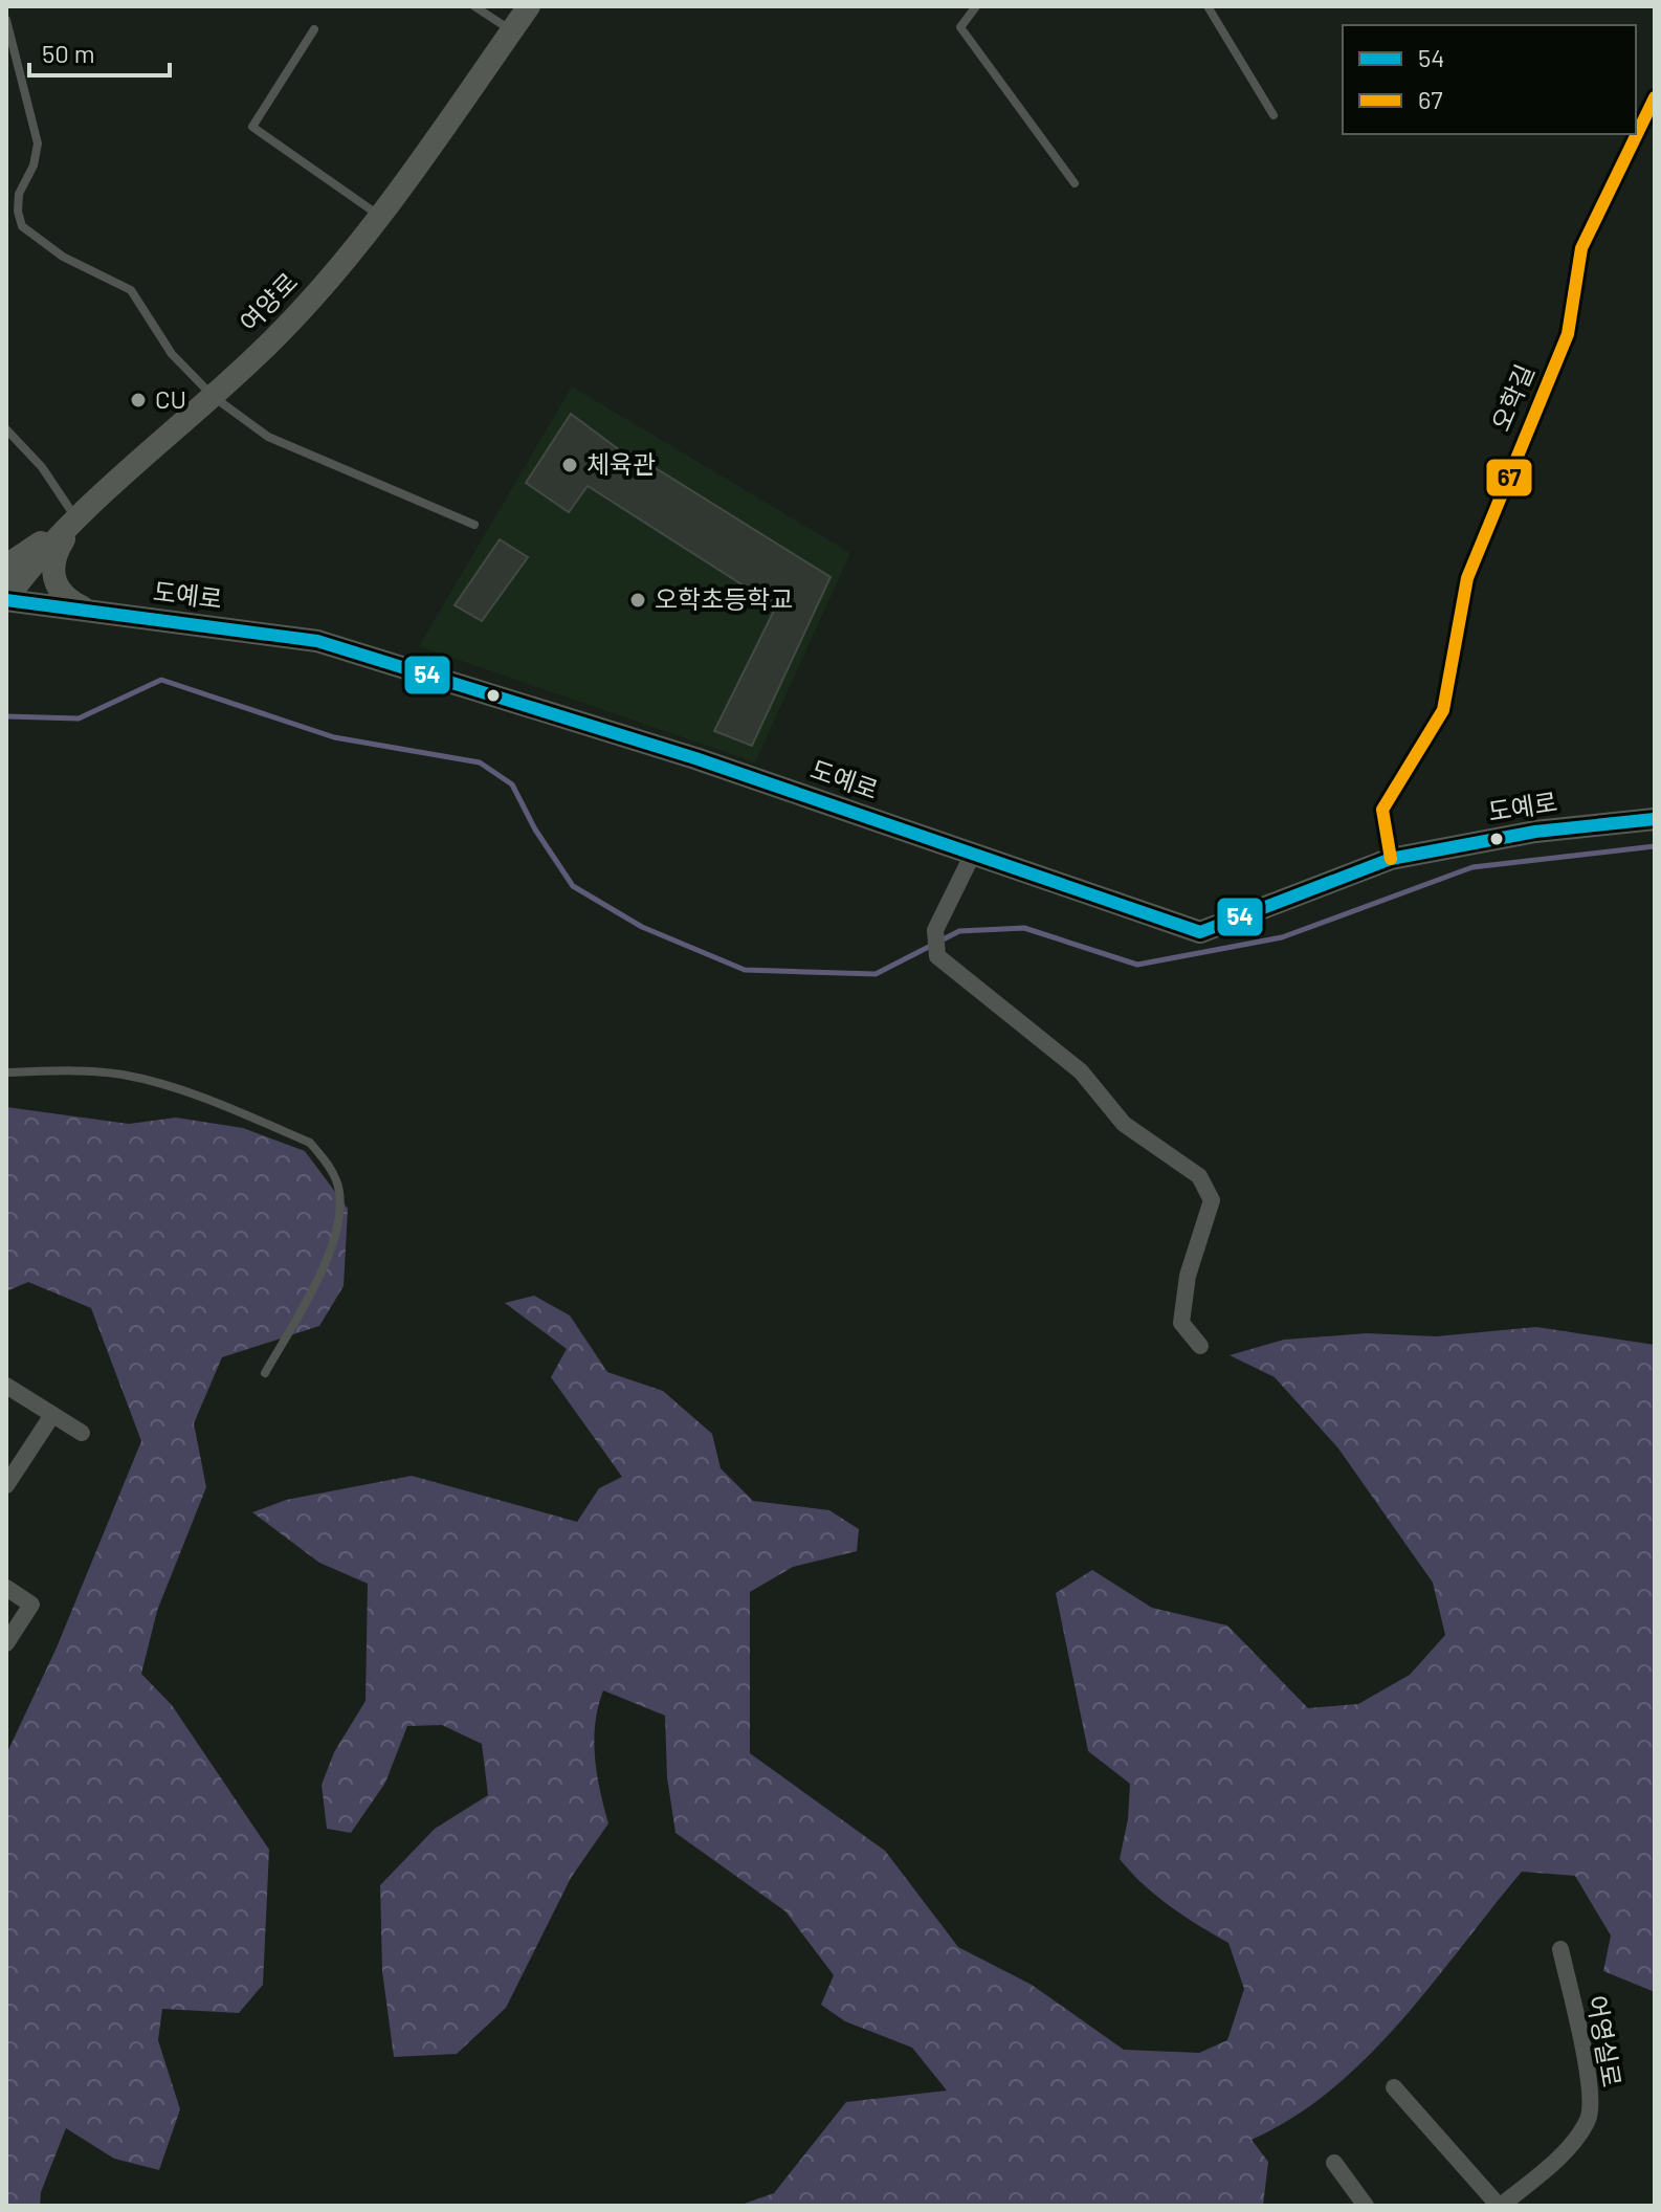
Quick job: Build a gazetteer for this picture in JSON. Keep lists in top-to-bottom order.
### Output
{
  "streets": {
    "street": [
      "여양로",
      "오학길",
      "도예로",
      "어영실로"
    ]
  },
  "crossings": [
    ["여양로", "도예로"],
    ["오학길", "도예로"]
  ],
  "places": ["CU", "체육관", "오학초등학교"],
  "lines": ["transit line 67", "transit line 54"],
  "legend": ["54", "67"],
  "scale_bar": "50 m"
}
